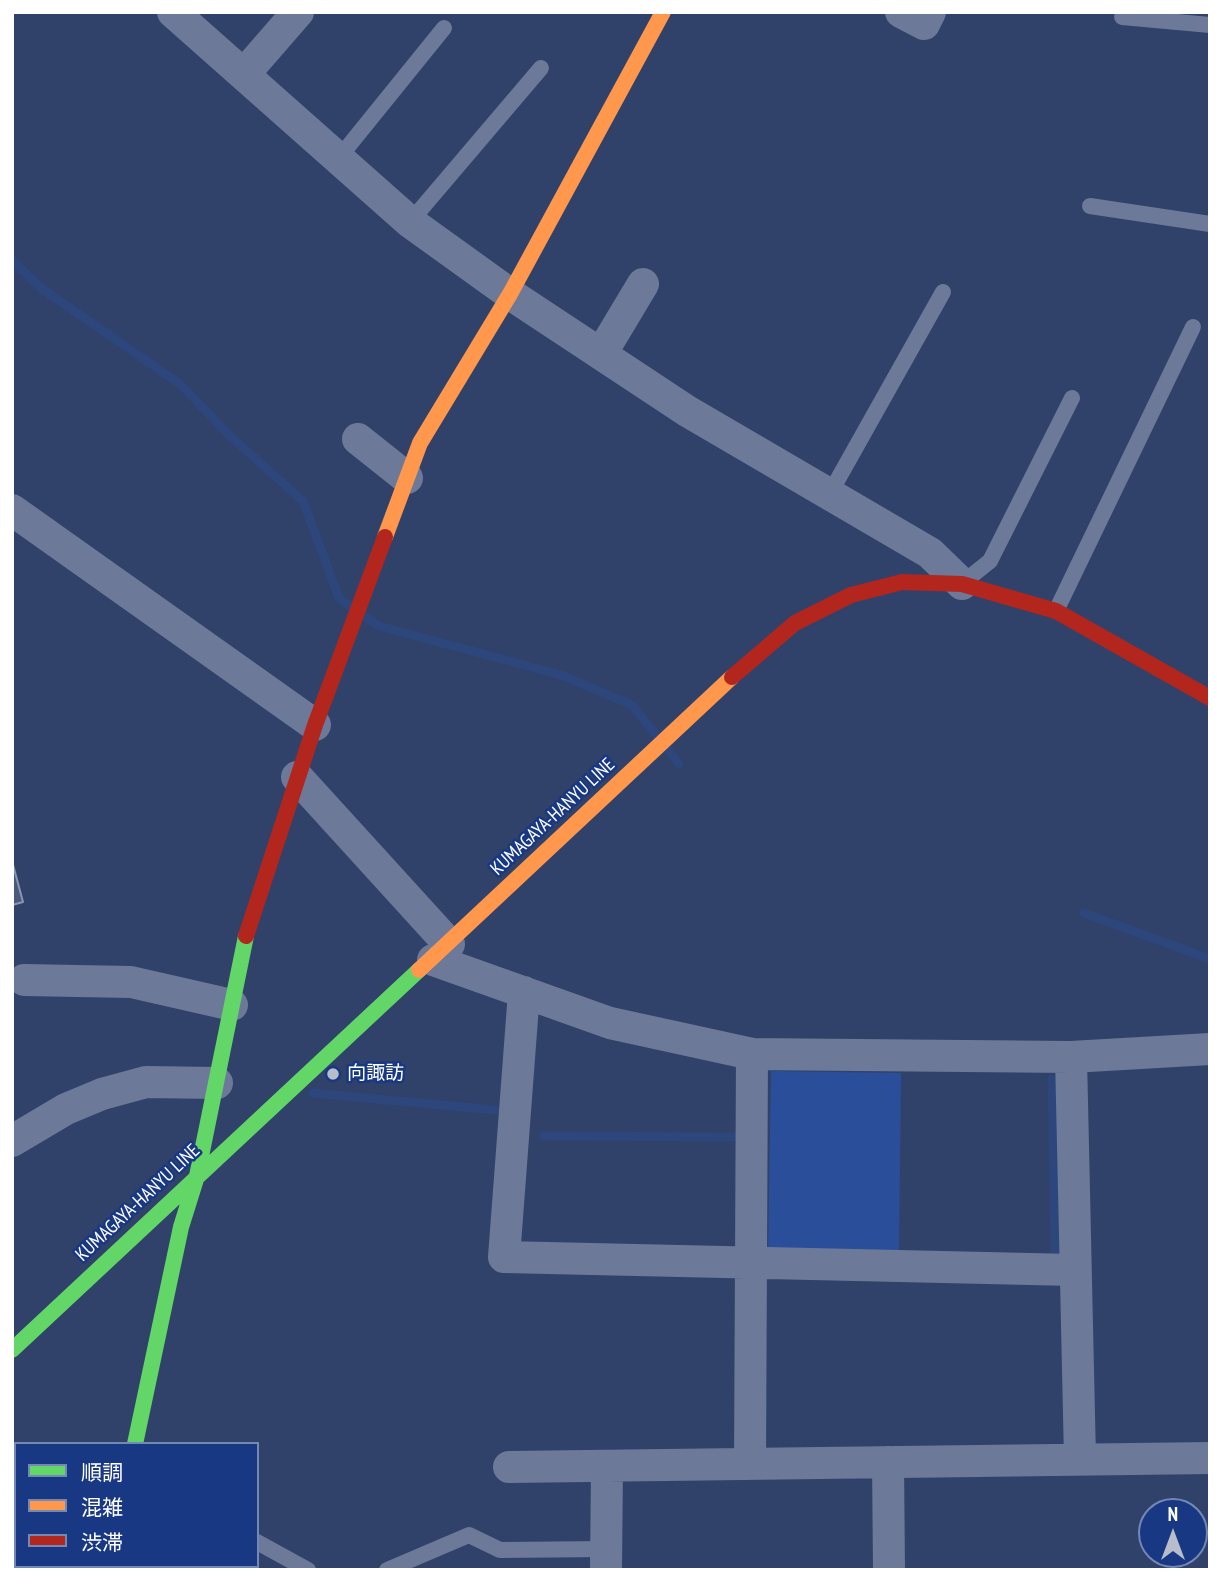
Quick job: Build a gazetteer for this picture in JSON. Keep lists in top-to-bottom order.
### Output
{
  "streets": {
    "street": ["KUMAGAYA-HANYU LINE"]
  },
  "places": ["向諏訪"],
  "legend": ["順調", "混雑", "渋滞"],
  "north": "top"
}
